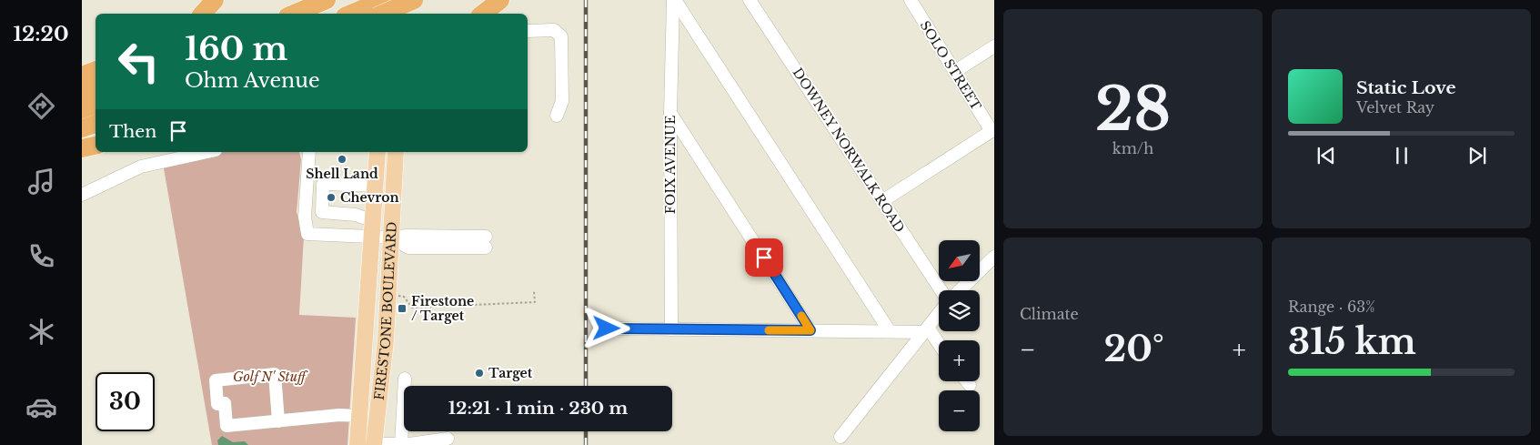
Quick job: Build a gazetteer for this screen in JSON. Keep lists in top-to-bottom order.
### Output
{
  "streets": {
    "main road": ["FIRESTONE BOULEVARD"],
    "street": ["SOLO STREET", "DOWNEY NORWALK ROAD", "FOIX AVENUE"]
  },
  "parks": ["Golf N' Stuff"],
  "places": {
    "other": ["Shell Land", "Chevron", "Target"],
    "transit": ["Firestone / Target"]
  },
  "north": "bottom left",
  "page": {
    "tabs": "12:20",
    "tile": [
      ["28", "km/h"],
      "Climate",
      ["Range · 63%", "315 km"]
    ],
    "turn": ["160 m", "Ohm Avenue"],
    "song": ["Static Love", "Velvet Ray"],
    "then": "Then",
    "map_buttons": ["+", "−"],
    "heat": ["−", "20°", "+"],
    "limit": "30",
    "trip": "12:21 · 1 min · 230 m"
  }
}
